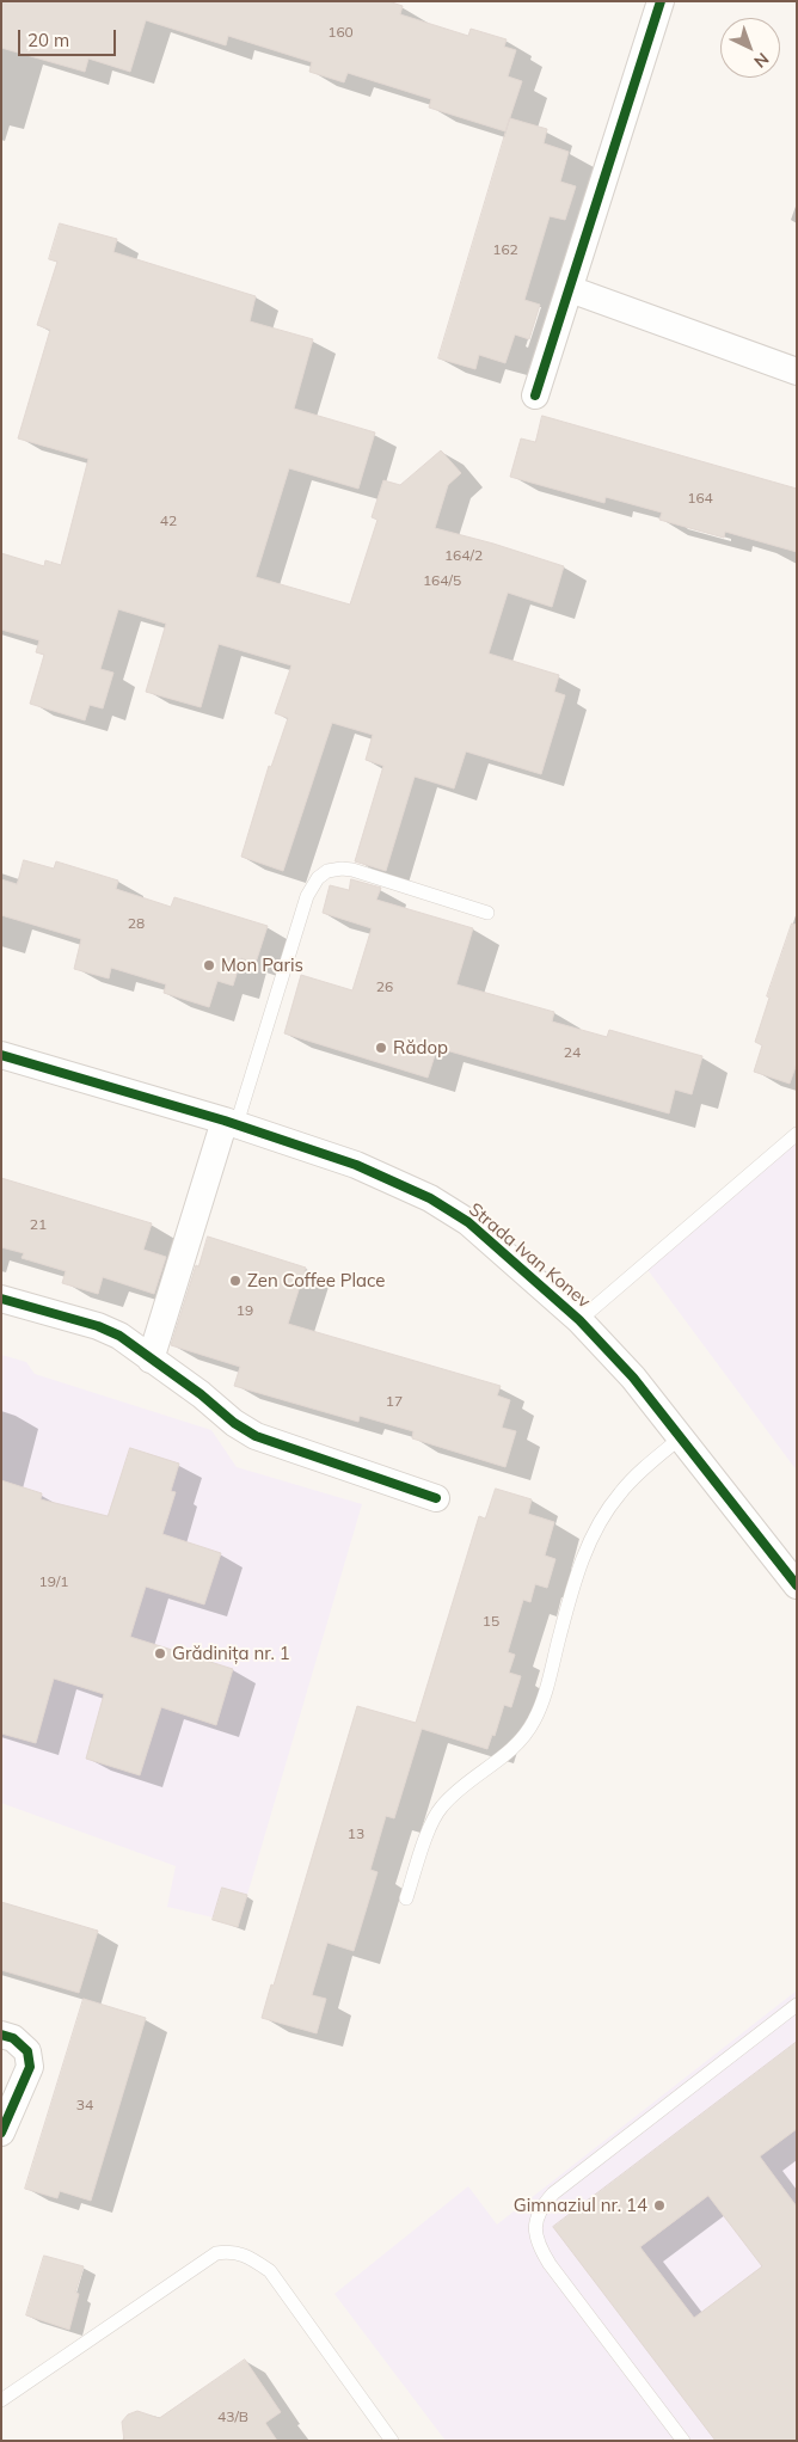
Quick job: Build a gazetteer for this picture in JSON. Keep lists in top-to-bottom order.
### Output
{
  "streets": {
    "street": ["Strada Ivan Konev"]
  },
  "places": [
    "Mon Paris",
    "Rădop",
    "Zen Coffee Place",
    "Grădinița nr. 1",
    "Gimnaziul nr. 14"
  ],
  "house_numbers": [
    "160",
    "162",
    "164",
    "42",
    "164/2",
    "164/5",
    "28",
    "26",
    "24",
    "21",
    "19",
    "17",
    "19/1",
    "15",
    "13",
    "34",
    "43/B"
  ],
  "scale_bar": "20 m",
  "north": "bottom right"
}
